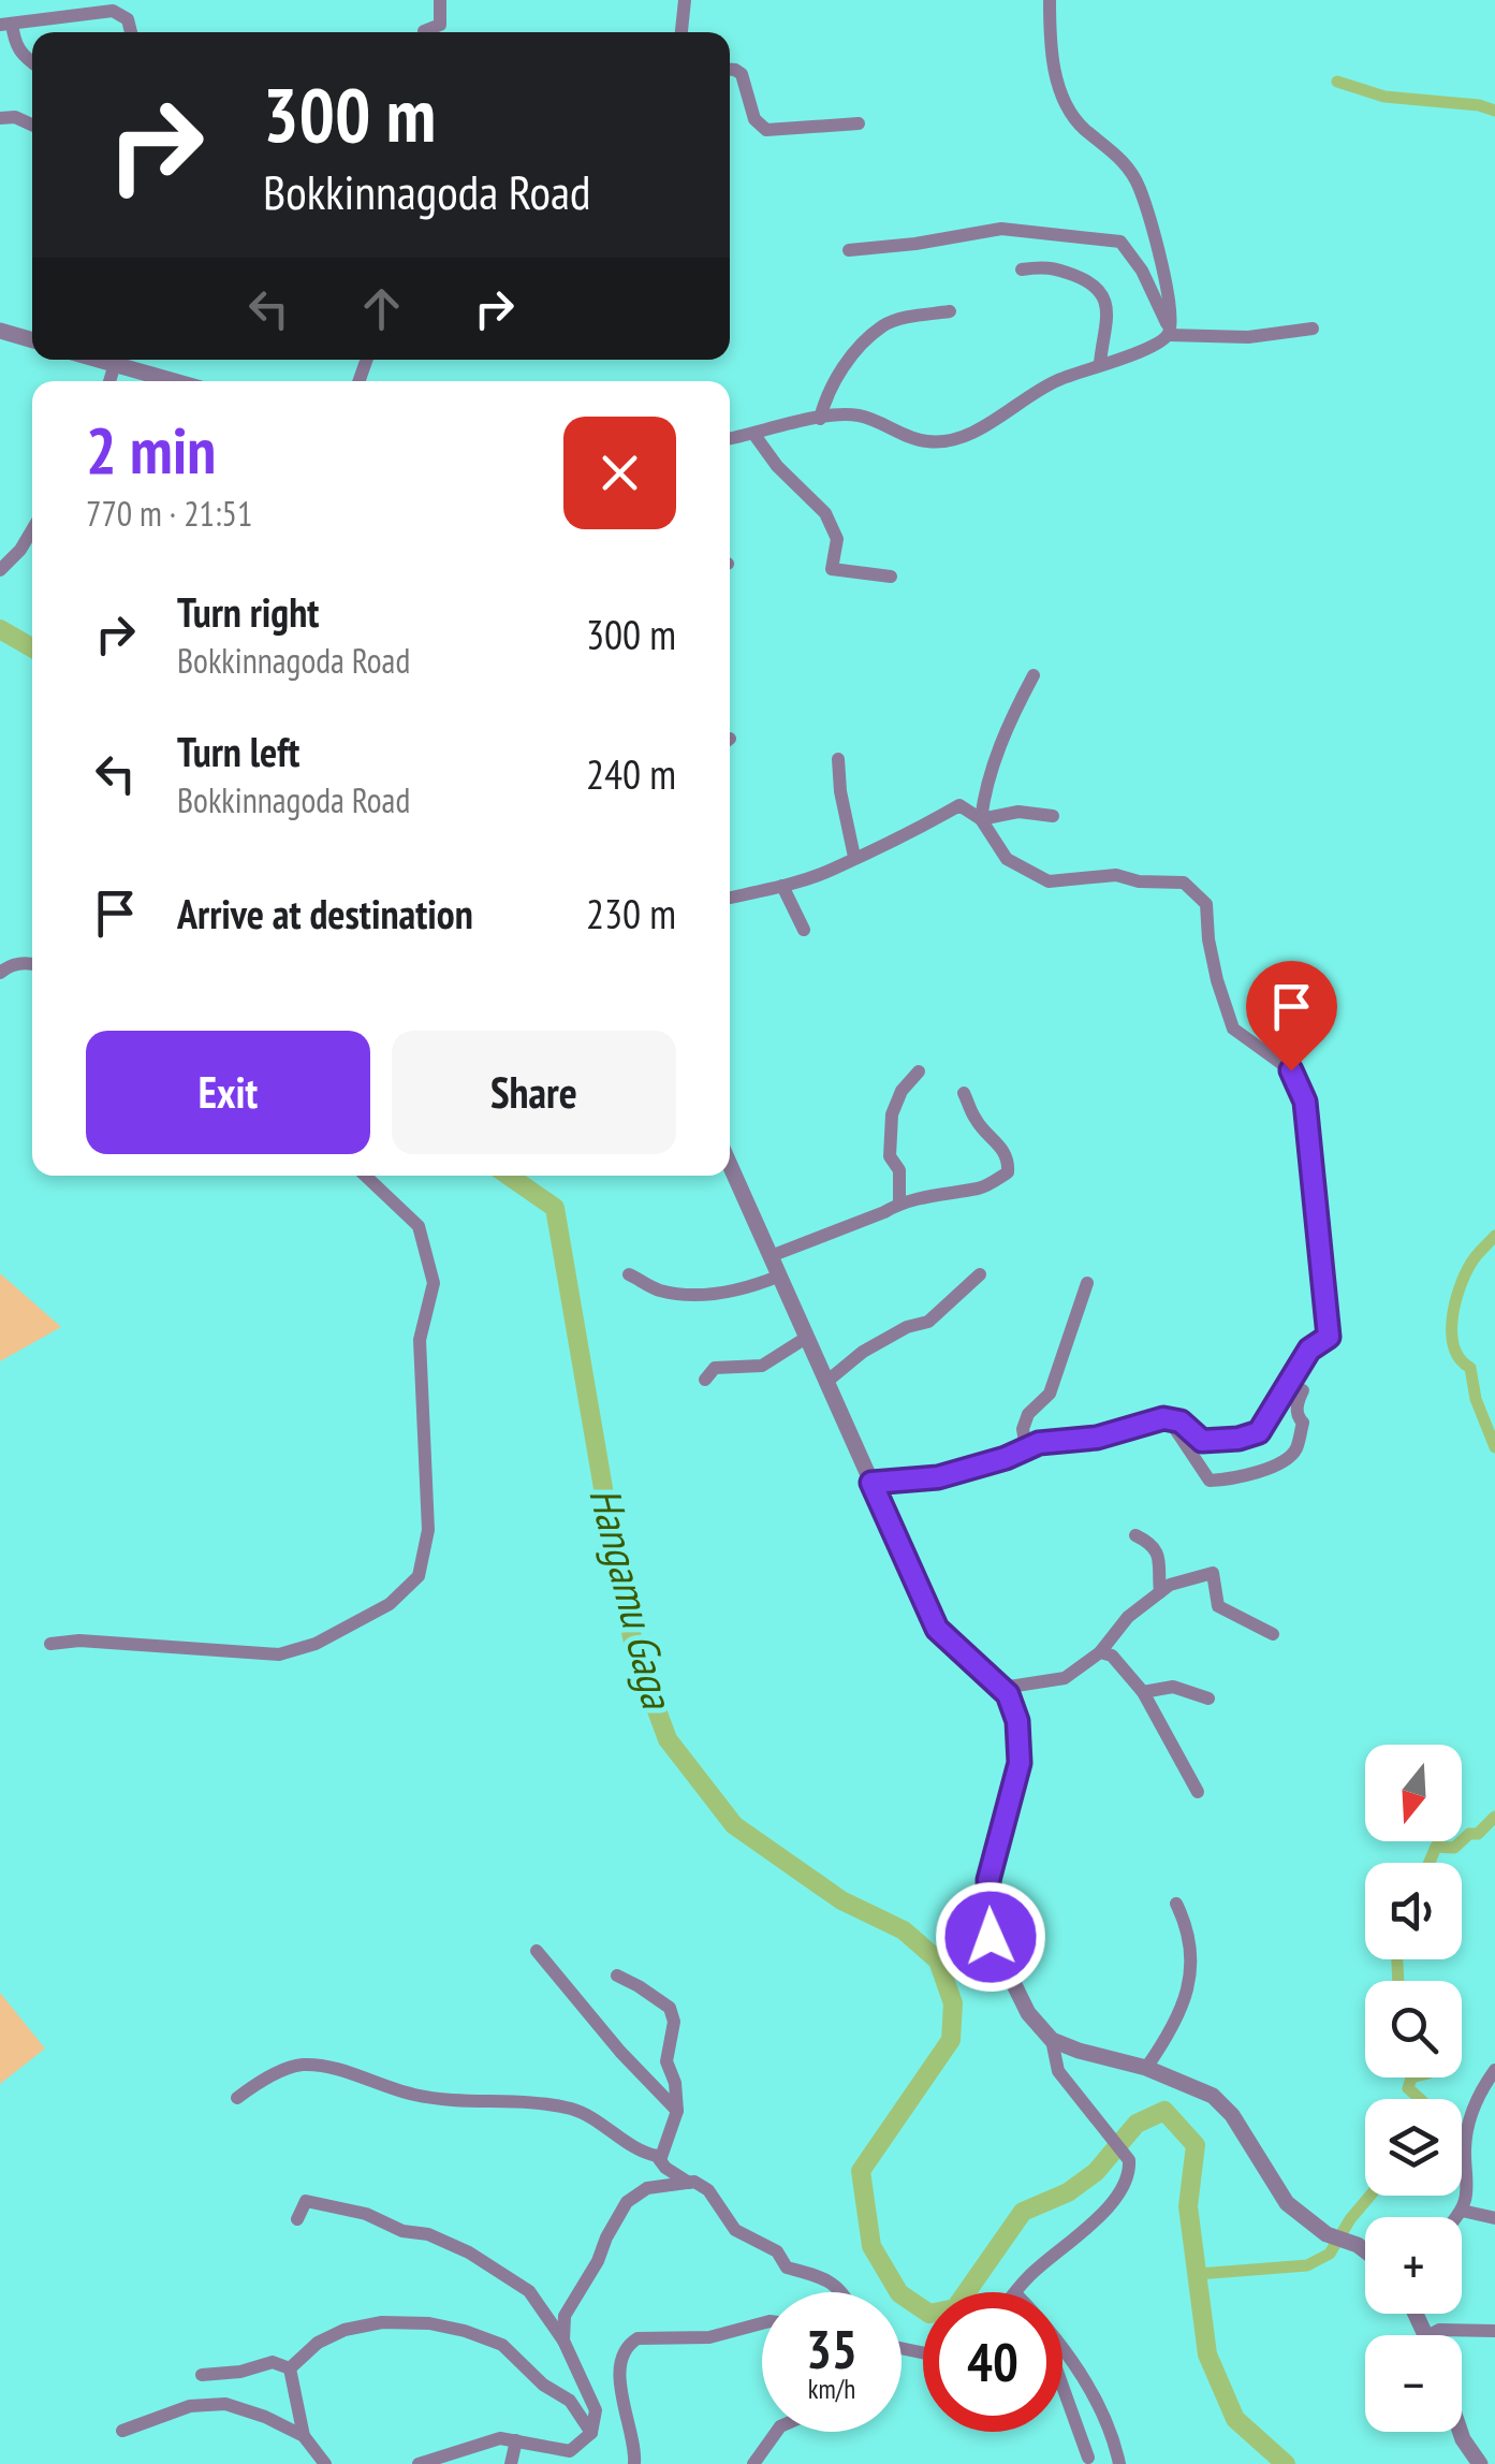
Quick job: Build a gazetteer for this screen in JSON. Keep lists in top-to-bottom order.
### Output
{
  "water": ["Hangamu Gaga"],
  "north": "bottom",
  "page": {
    "turn": ["300 m", "Bokkinnagoda Road"],
    "heading": ["2 min", "770 m · 21:51"],
    "list": [
      {
        "name": "Turn right",
        "note": "Bokkinnagoda Road",
        "value": "300 m"
      },
      {
        "name": "Turn left",
        "note": "Bokkinnagoda Road",
        "value": "240 m"
      },
      {
        "name": "Arrive at destination",
        "value": "230 m"
      }
    ],
    "buttons": ["Exit", "Share"],
    "map_buttons": ["+", "−"],
    "speed": "35 km/h",
    "limit": "40"
  }
}
